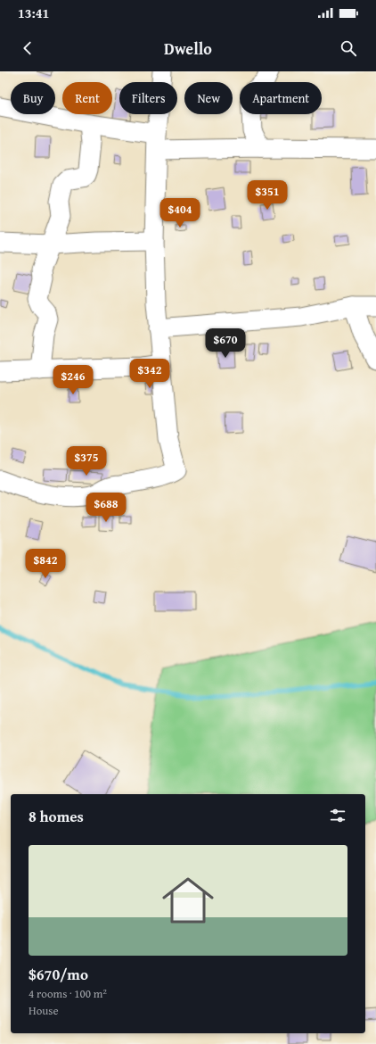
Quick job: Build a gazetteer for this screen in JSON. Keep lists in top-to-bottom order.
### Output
{
  "page": {
    "status": "13:41",
    "header": "Dwello",
    "chip": [
      "Buy",
      "Rent",
      "Filters",
      "New",
      "Apartment"
    ],
    "price": [
      "$351",
      "$404",
      "$670",
      "$342",
      "$246",
      "$375",
      "$688",
      "$842"
    ],
    "heading": "8 homes",
    "list": [
      {
        "name": "$670/mo",
        "note": "4 rooms · 100 m² · House"
      }
    ]
  }
}
